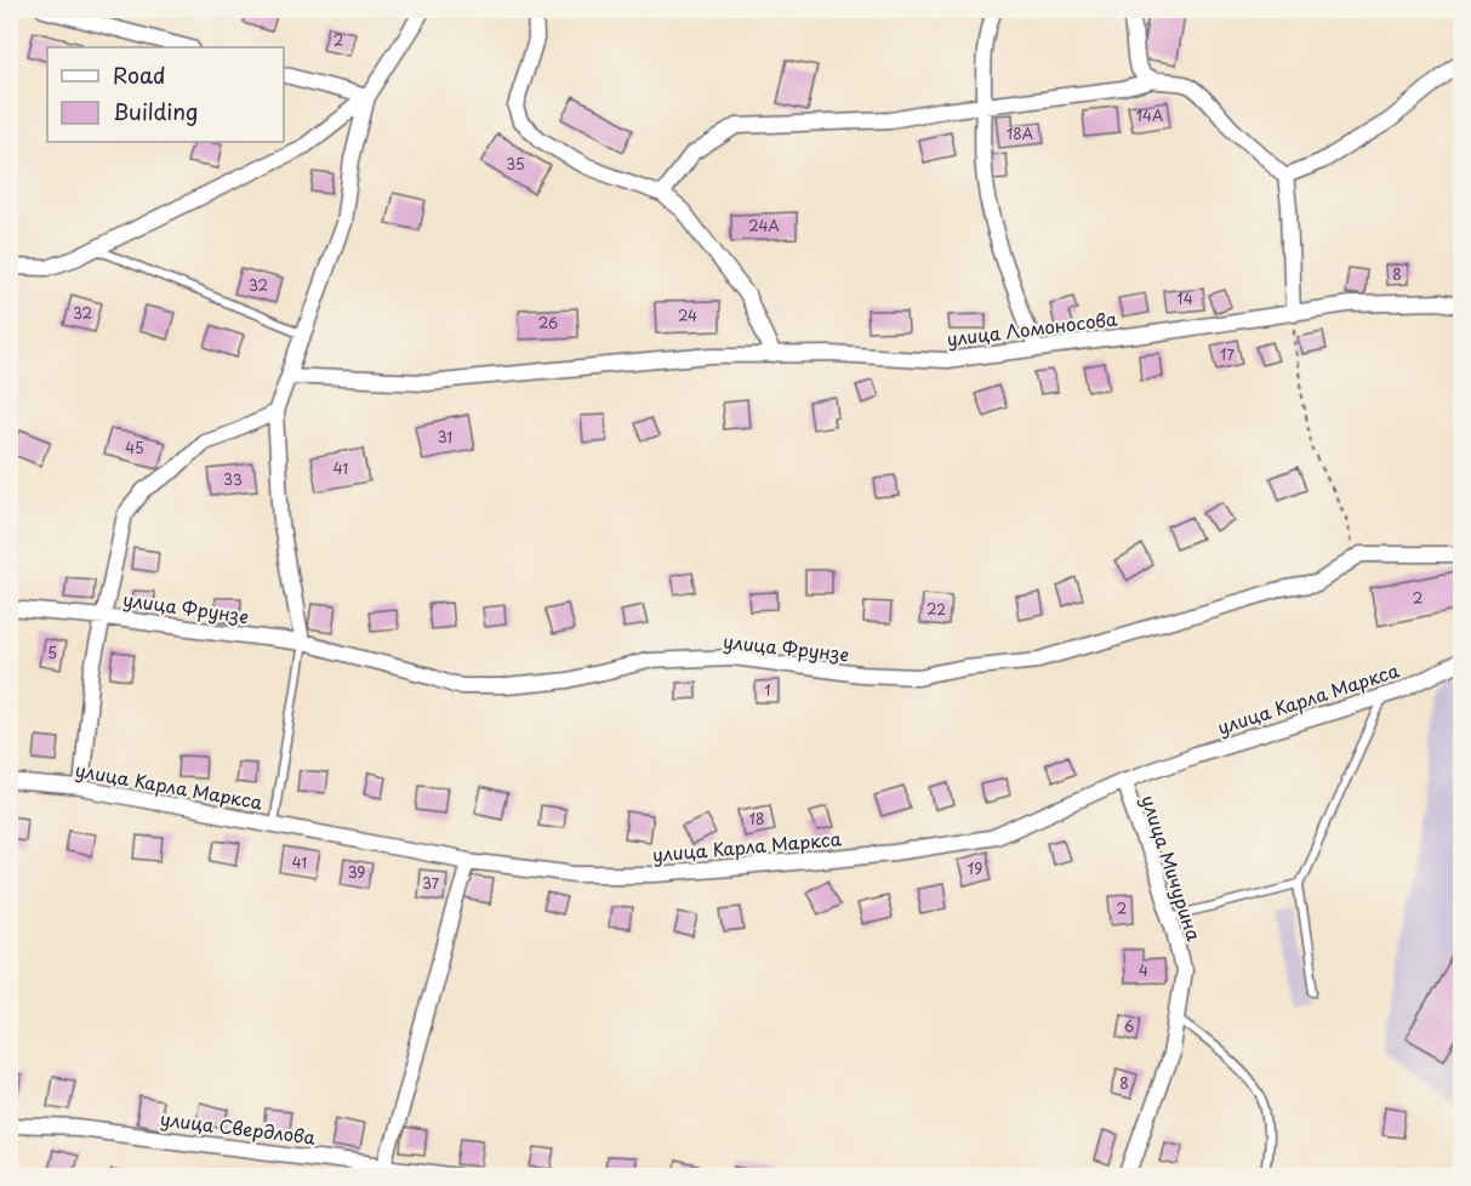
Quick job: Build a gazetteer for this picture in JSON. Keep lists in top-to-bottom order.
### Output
{
  "streets": {
    "street": [
      "улица Ломоносова",
      "улица Фрунзе",
      "улица Карла Маркса",
      "улица Мичурина",
      "улица Свердлова"
    ]
  },
  "crossings": [
    ["улица Карла Маркса", "улица Мичурина"]
  ],
  "house_numbers": [
    "2",
    "14А",
    "18А",
    "35",
    "24А",
    "8",
    "32",
    "14",
    "32",
    "24",
    "26",
    "17",
    "31",
    "45",
    "41",
    "33",
    "2",
    "22",
    "5",
    "1",
    "18",
    "41",
    "19",
    "39",
    "37",
    "2",
    "4",
    "6",
    "8"
  ],
  "legend": ["Road", "Building"]
}
